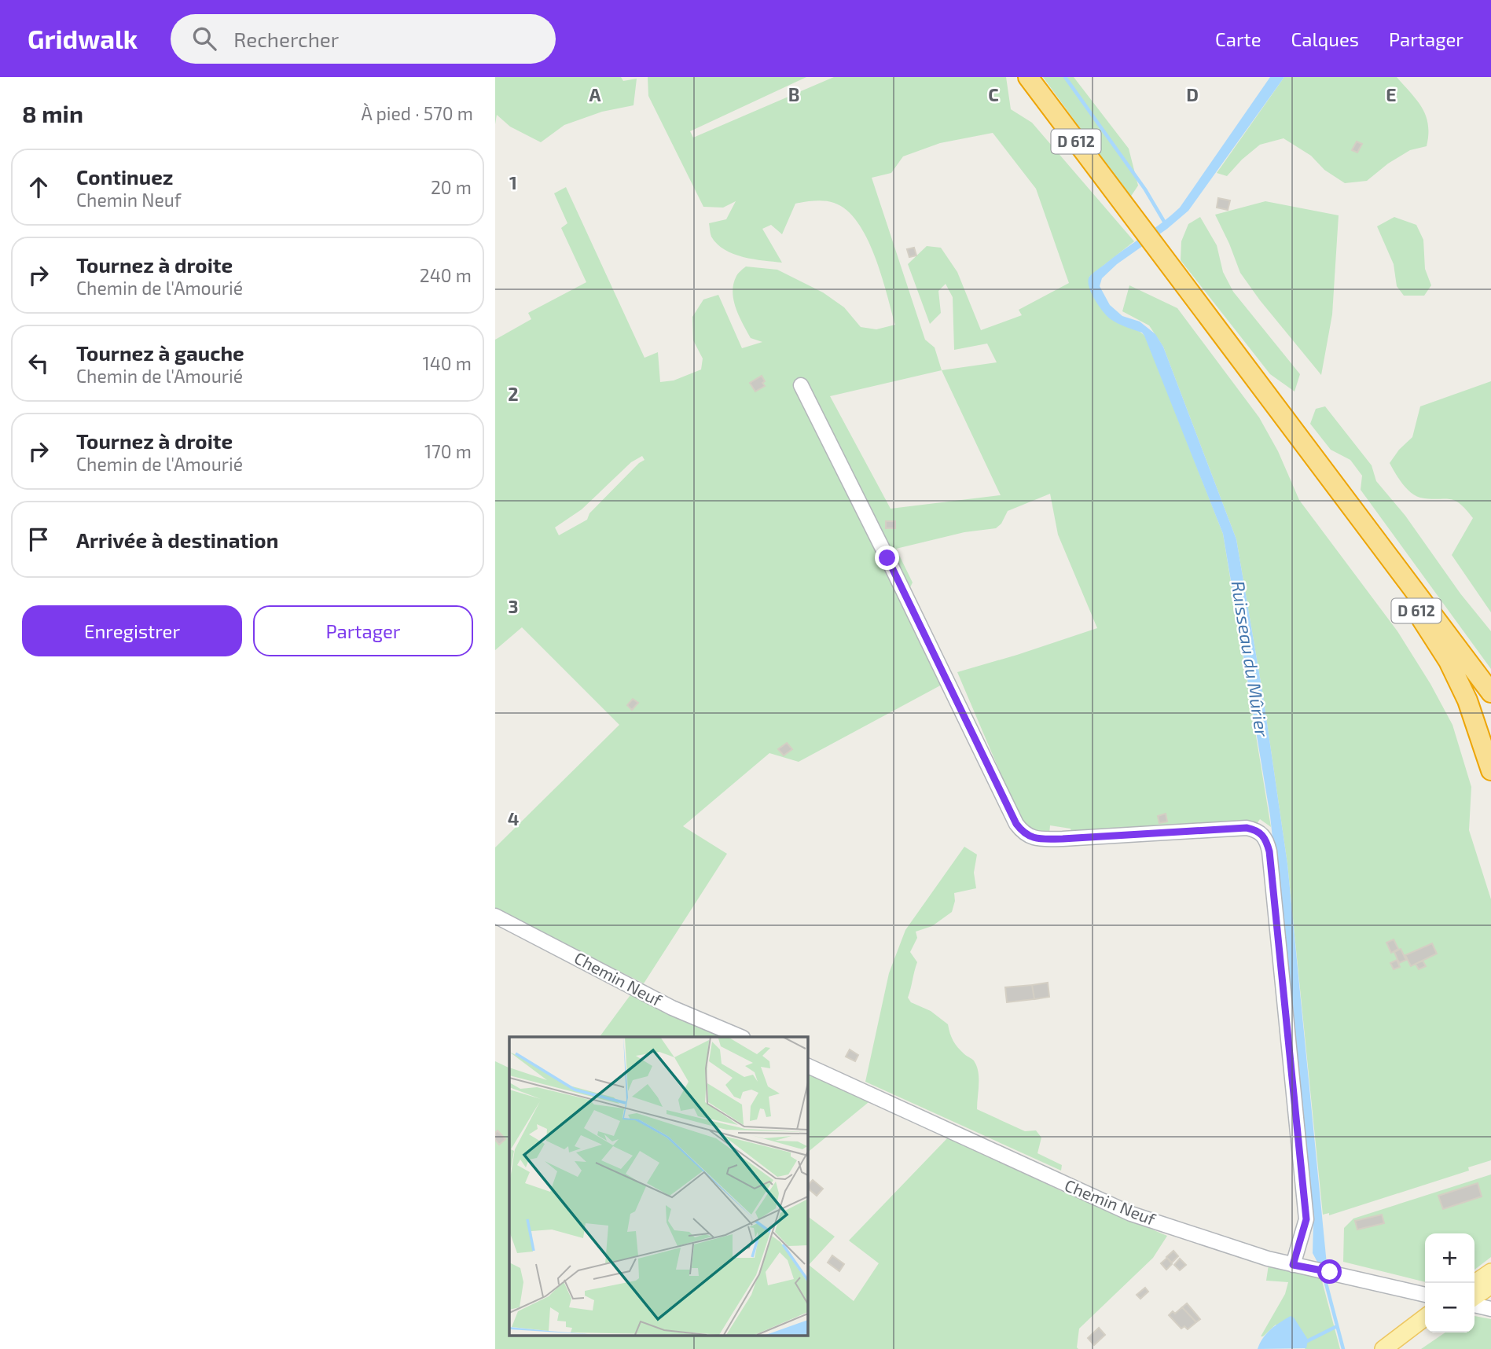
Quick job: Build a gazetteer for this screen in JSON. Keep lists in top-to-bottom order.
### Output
{
  "streets": {
    "highway": ["D 612"],
    "street": ["Chemin Neuf"]
  },
  "water": ["Ruisseau du Mûrier"],
  "page": {
    "header": "Gridwalk",
    "search": "Rechercher",
    "nav": ["Carte", "Calques", "Partager"],
    "heading": ["8 min", "À pied · 570 m"],
    "list": [
      ["Continuez", "Chemin Neuf", "20 m"],
      ["Tournez à droite", "Chemin de l'Amourié", "240 m"],
      ["Tournez à gauche", "Chemin de l'Amourié", "140 m"],
      ["Tournez à droite", "Chemin de l'Amourié", "170 m"],
      "Arrivée à destination"
    ],
    "buttons": ["Enregistrer", "Partager"],
    "map_buttons": ["+", "−"]
  },
  "grid": {
    "columns": [
      "A",
      "B",
      "C",
      "D",
      "E"
    ],
    "rows": [
      "1",
      "2",
      "3",
      "4"
    ]
  }
}
